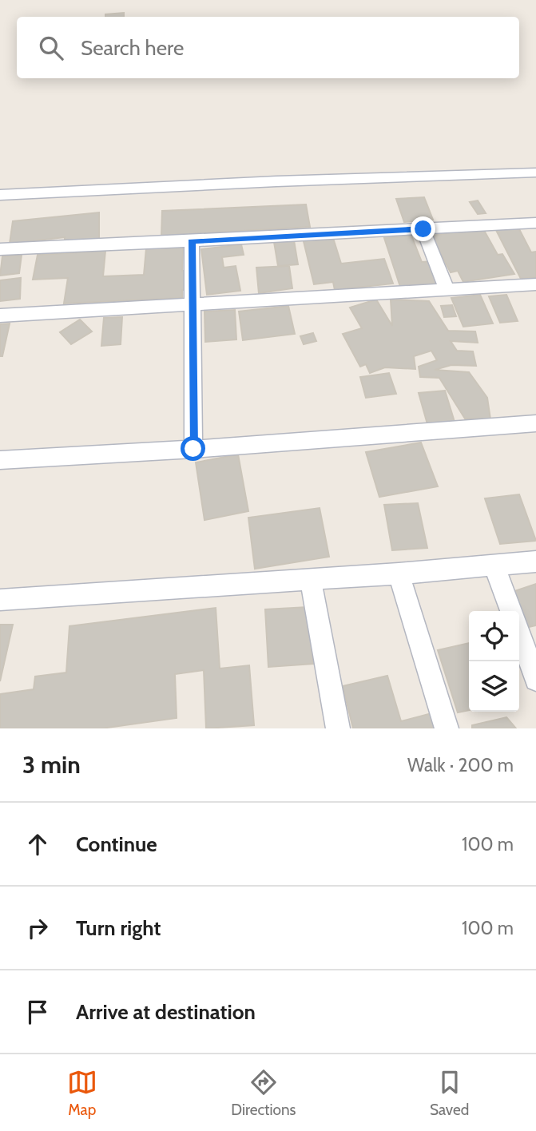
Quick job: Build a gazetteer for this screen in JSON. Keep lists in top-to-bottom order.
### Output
{
  "page": {
    "search": "Search here",
    "heading": ["3 min", "Walk · 200 m"],
    "list": [
      ["Continue", "100 m"],
      ["Turn right", "100 m"],
      "Arrive at destination"
    ],
    "nav": ["Map", "Directions", "Saved"]
  }
}
